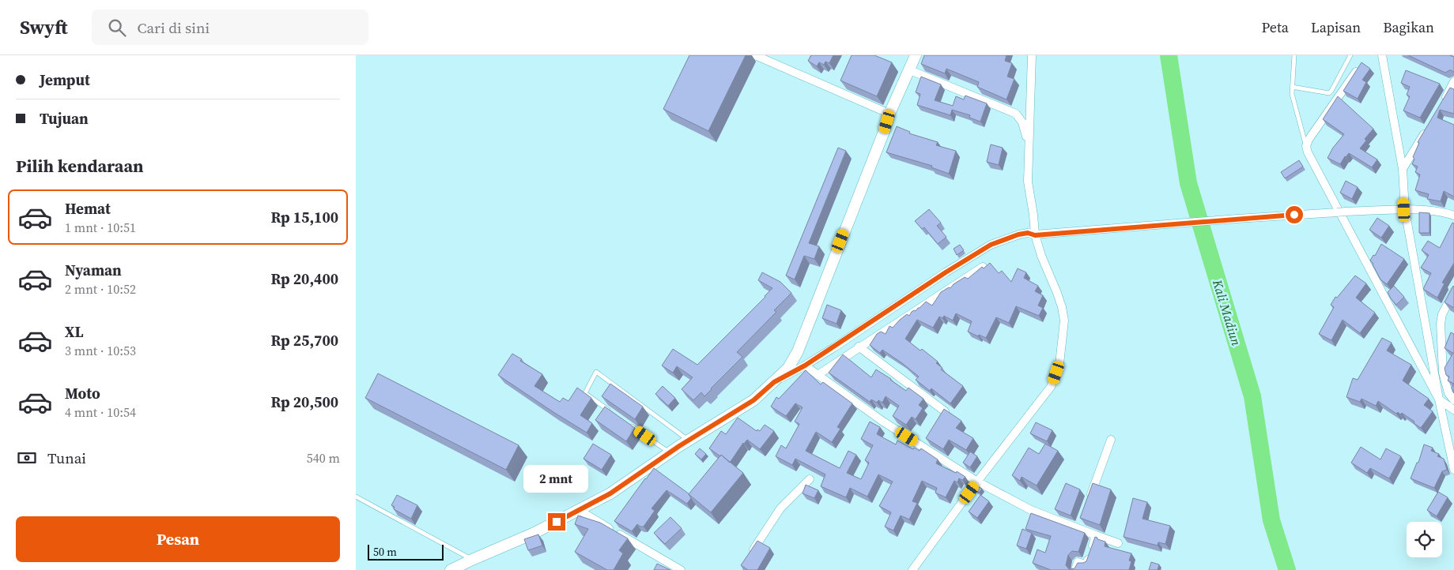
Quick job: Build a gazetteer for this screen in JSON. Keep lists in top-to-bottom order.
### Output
{
  "water": ["Kali Madiun"],
  "scale_bar": "50 m",
  "page": {
    "header": "Swyft",
    "search": "Cari di sini",
    "nav": ["Peta", "Lapisan", "Bagikan"],
    "banner": ["Jemput", "Tujuan"],
    "heading": "Pilih kendaraan",
    "list": [
      {
        "name": "Hemat",
        "note": "1 mnt · 10:51",
        "value": "Rp 15,100"
      },
      {
        "name": "Nyaman",
        "note": "2 mnt · 10:52",
        "value": "Rp 20,400"
      },
      {
        "name": "XL",
        "note": "3 mnt · 10:53",
        "value": "Rp 25,700"
      },
      {
        "name": "Moto",
        "note": "4 mnt · 10:54",
        "value": "Rp 20,500"
      }
    ],
    "pay": ["Tunai", "540 m"],
    "bubble": "2 mnt",
    "buttons": "Pesan",
    "scale": "50 m"
  }
}
